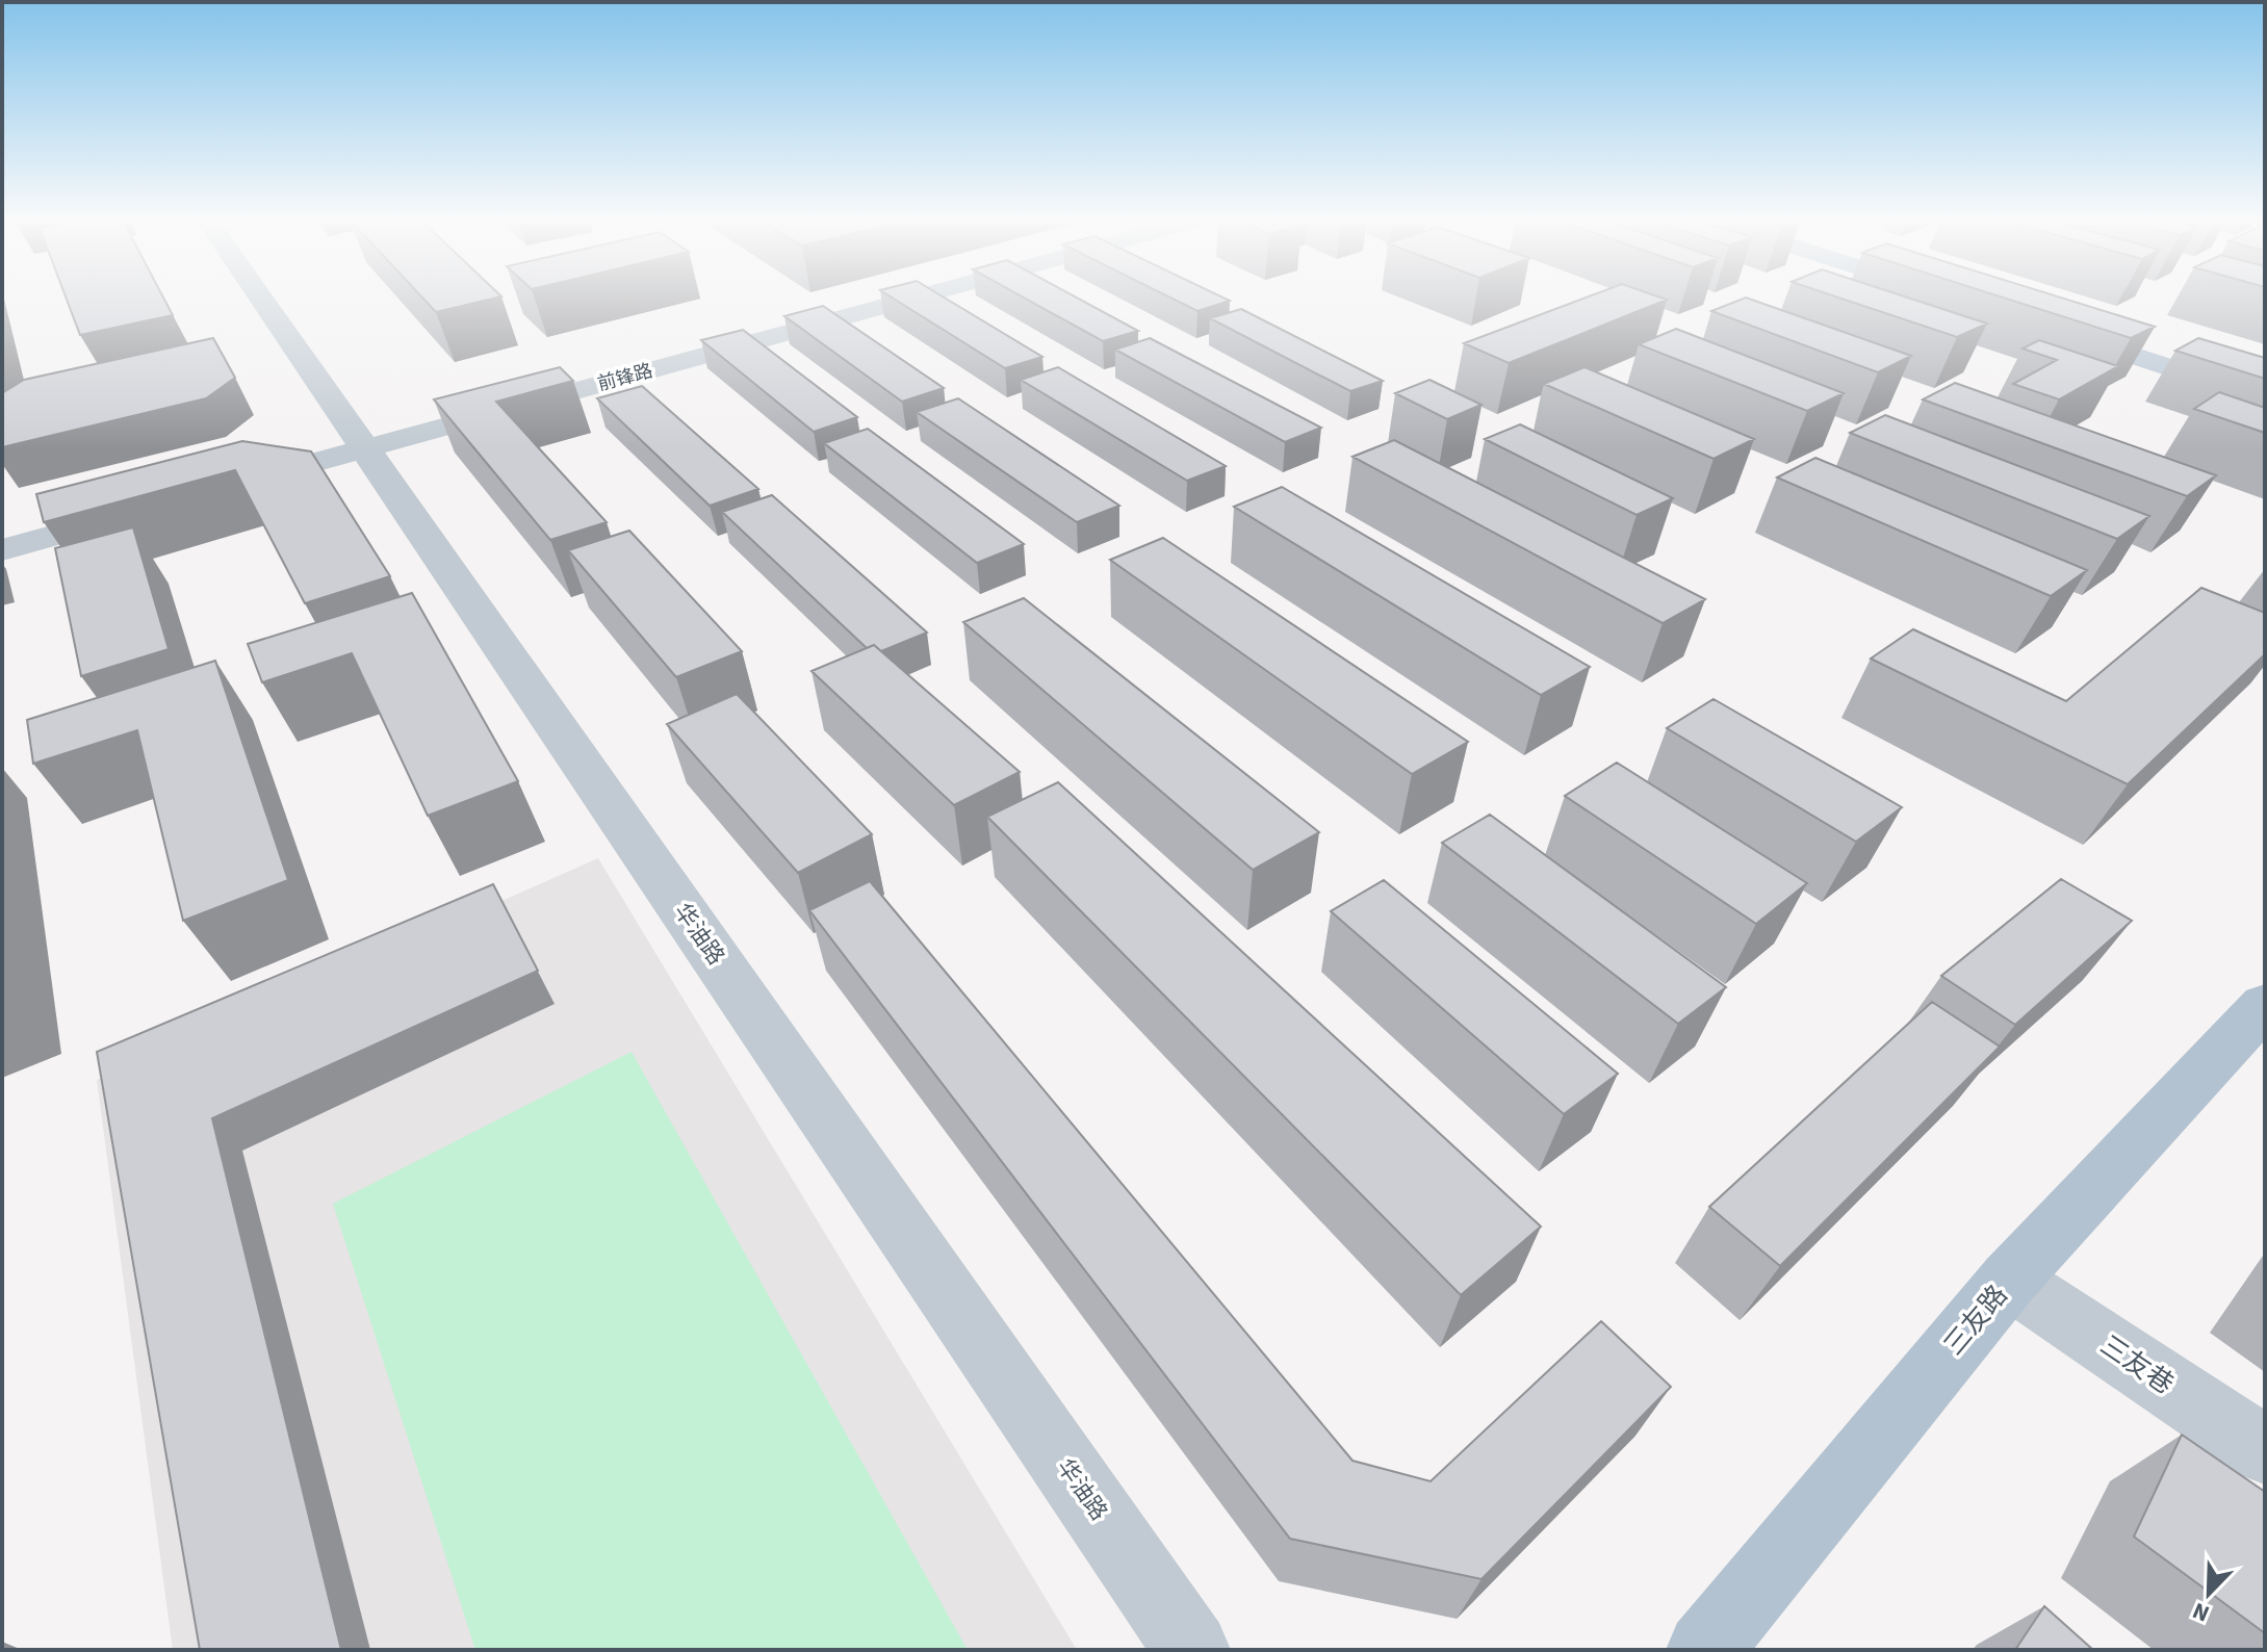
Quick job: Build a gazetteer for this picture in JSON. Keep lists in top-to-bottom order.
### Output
{
  "streets": {
    "main road": ["三友路"],
    "street": ["前锋路", "华油路", "三友巷"]
  },
  "crossings": [
    ["前锋路", "华油路"],
    ["三友路", "三友巷"]
  ],
  "north": "bottom left"
}
